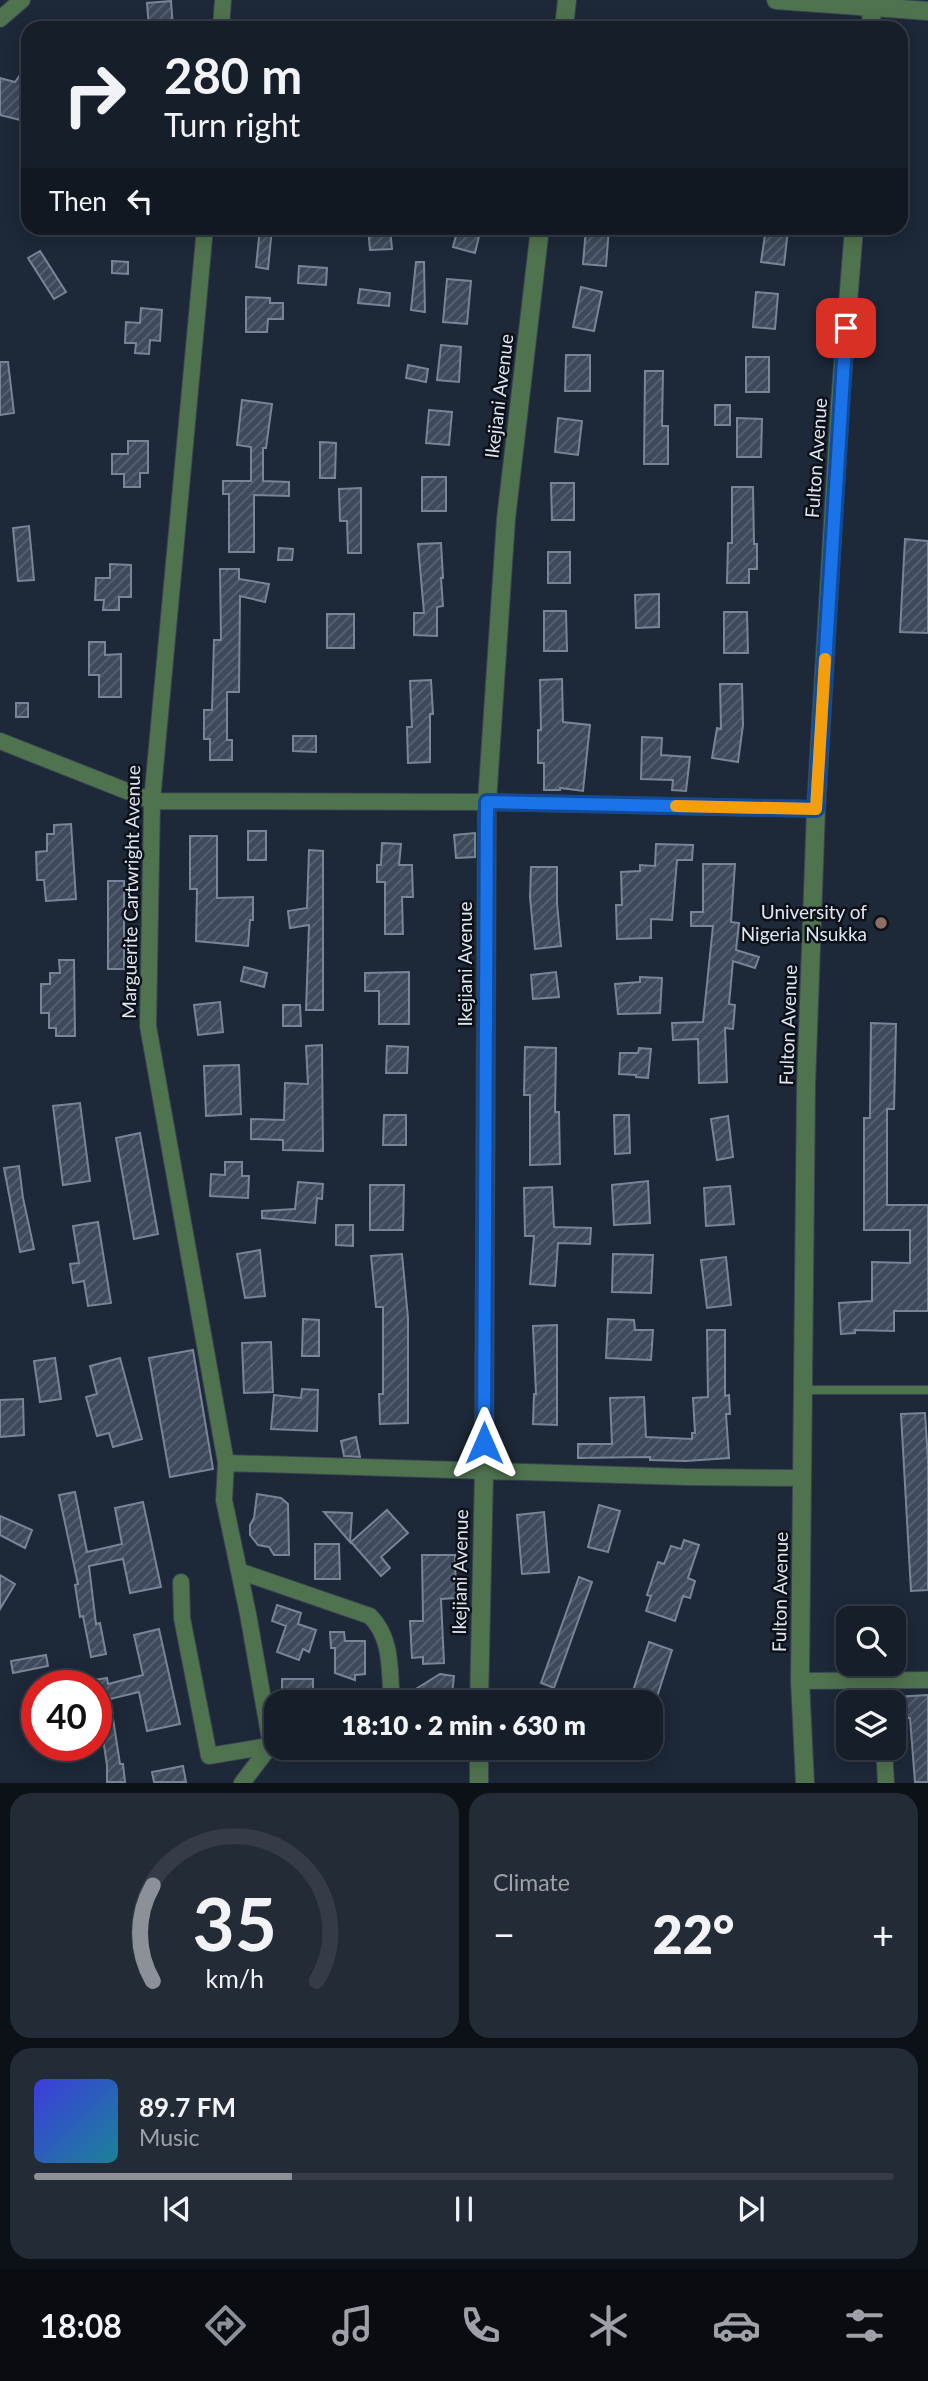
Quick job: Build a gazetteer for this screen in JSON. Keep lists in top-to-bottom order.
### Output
{
  "streets": {
    "street": ["Ikejiani Avenue", "Fulton Avenue", "Marguerite Cartwright Avenue"]
  },
  "places": ["University of Nigeria Nsukka"],
  "page": {
    "turn": ["280 m", "Turn right"],
    "then": "Then",
    "limit": "40",
    "trip": "18:10 · 2 min · 630 m",
    "tile": "Climate",
    "heat": ["−", "22°", "+"],
    "song": ["89.7 FM", "Music"],
    "tabs": "18:08",
    "gauge": ["35", "km/h"]
  }
}
